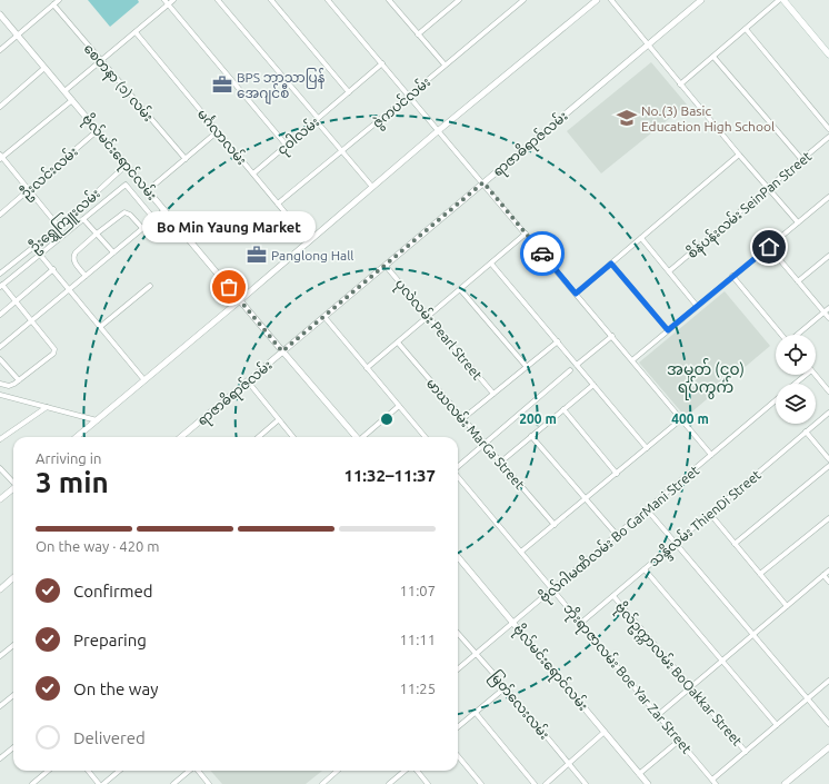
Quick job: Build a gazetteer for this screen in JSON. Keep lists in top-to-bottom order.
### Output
{
  "streets": {
    "street": [
      "စေတနာ (၁) လမ်း",
      "ဇွဲကပင်လမ်း",
      "ငုဝါလမ်း",
      "မင်္ဂလာလမ်း",
      "ရာဇာဓိရာဇ်လမ်း",
      "ဗိုလ်မင်းရောင်လမ်း",
      "ဦးလင်းလမ်း",
      "စိန်ပန်းလမ်း SeinPan Street",
      "ဦးရွှေကြူးလမ်း",
      "ပုလဲလမ်း Pearl Street",
      "မာဃလမ်း MarGa Street",
      "သန္ဒိလမ်း ThienDi Street",
      "ဗိုလ်ဂါမဏိလမ်း Bo GarMani Street",
      "ဗိုလ်ဥက္ကာလမ်း BoOakkar Street",
      "ဘိုးရာဇာလမ်း Boe Yar Zar Street",
      "မြတ်လေးလမ်း"
    ]
  },
  "crossings": [
    ["ဇွဲကပင်လမ်း", "မင်္ဂလာလမ်း"],
    ["ငုဝါလမ်း", "မင်္ဂလာလမ်း"],
    ["ရာဇာဓိရာဇ်လမ်း", "ဗိုလ်မင်းရောင်လမ်း"],
    ["ရာဇာဓိရာဇ်လမ်း", "ပုလဲလမ်း Pearl Street"],
    ["ဗိုလ်မင်းရောင်လမ်း", "ဦးလင်းလမ်း"],
    ["ဗိုလ်မင်းရောင်လမ်း", "ဦးရွှေကြူးလမ်း"],
    ["ဗိုလ်မင်းရောင်လမ်း", "ဗိုလ်ဂါမဏိလမ်း Bo GarMani Street"],
    ["သန္ဒိလမ်း ThienDi Street", "ဗိုလ်ဥက္ကာလမ်း BoOakkar Street"],
    ["သန္ဒိလမ်း ThienDi Street", "ဘိုးရာဇာလမ်း Boe Yar Zar Street"],
    ["ဗိုလ်ဂါမဏိလမ်း Bo GarMani Street", "ဘိုးရာဇာလမ်း Boe Yar Zar Street"],
    ["ဗိုလ်ဂါမဏိလမ်း Bo GarMani Street", "မြတ်လေးလမ်း"]
  ],
  "districts": ["အမှတ် (၄၀) ရပ်ကွက်"],
  "places": {
    "office": ["BPS ဘာသာပြန် အေဂျင်စီ", "Panglong Hall"],
    "school or university": ["No.(3) Basic Education High School"],
    "other": ["Bo Min Yaung Market"]
  },
  "page": {
    "bubble": "Bo Min Yaung Market",
    "heading": ["3 min", "Arriving in", "11:32–11:37"],
    "bar": "On the way · 420 m",
    "list": [
      ["Confirmed", "11:07"],
      ["Preparing", "11:11"],
      ["On the way", "11:25"],
      "Delivered"
    ]
  },
  "rings": ["200 m", "400 m"]
}
